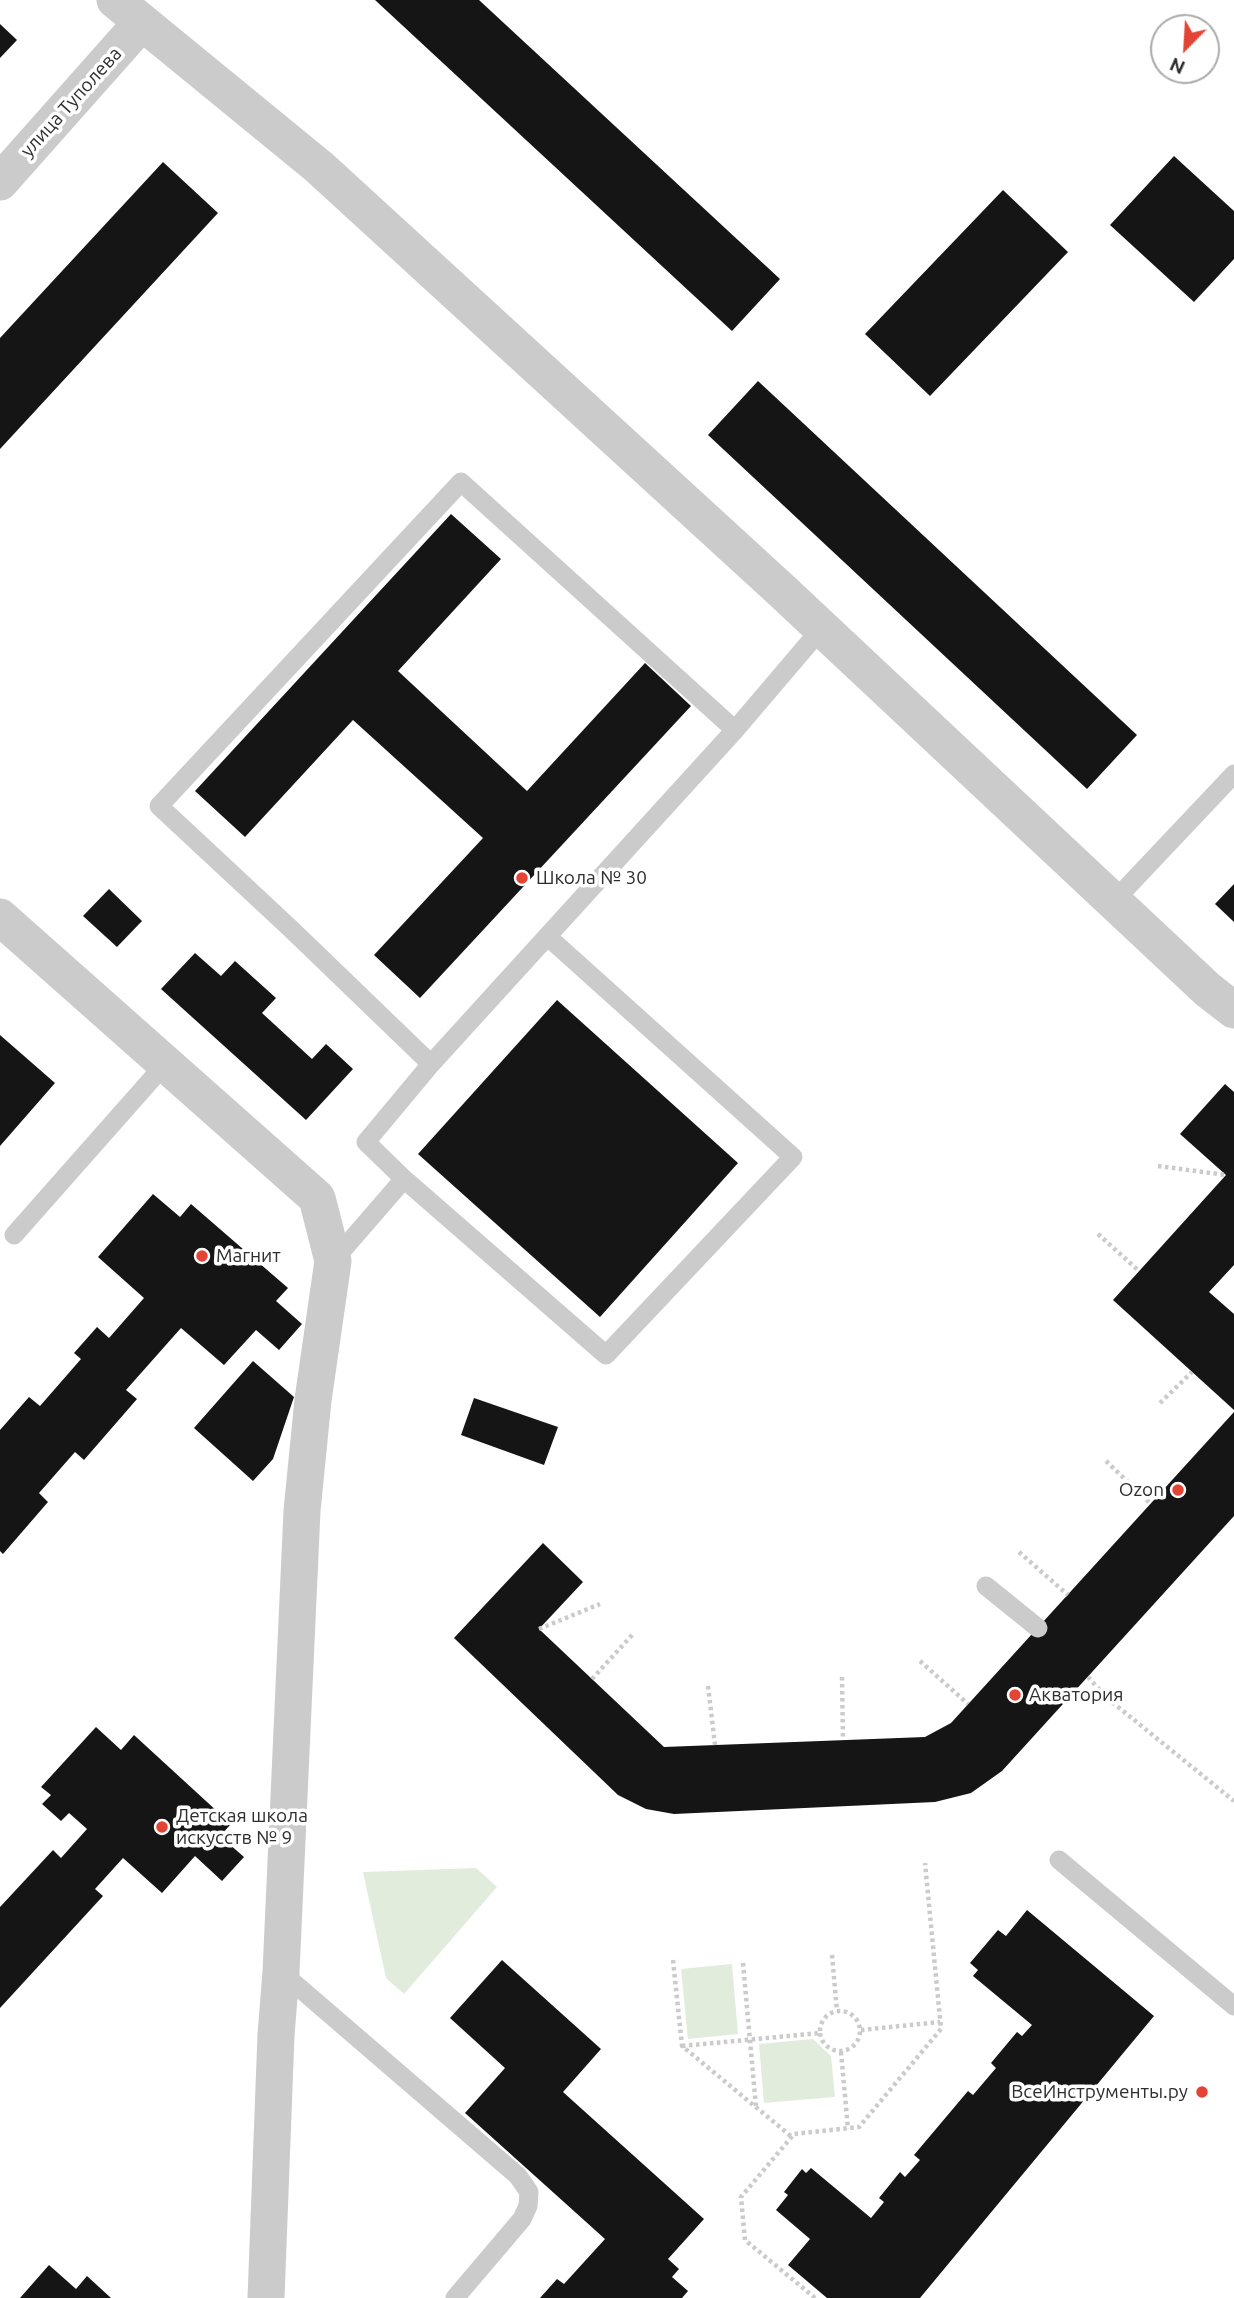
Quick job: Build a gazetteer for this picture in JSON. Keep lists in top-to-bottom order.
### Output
{
  "streets": {
    "street": ["улица Туполева"]
  },
  "places": [
    "Школа № 30",
    "Магнит",
    "Ozon",
    "Акватория",
    "Детская школа искусств № 9",
    "ВсеИнструменты.ру"
  ],
  "north": "bottom left"
}
